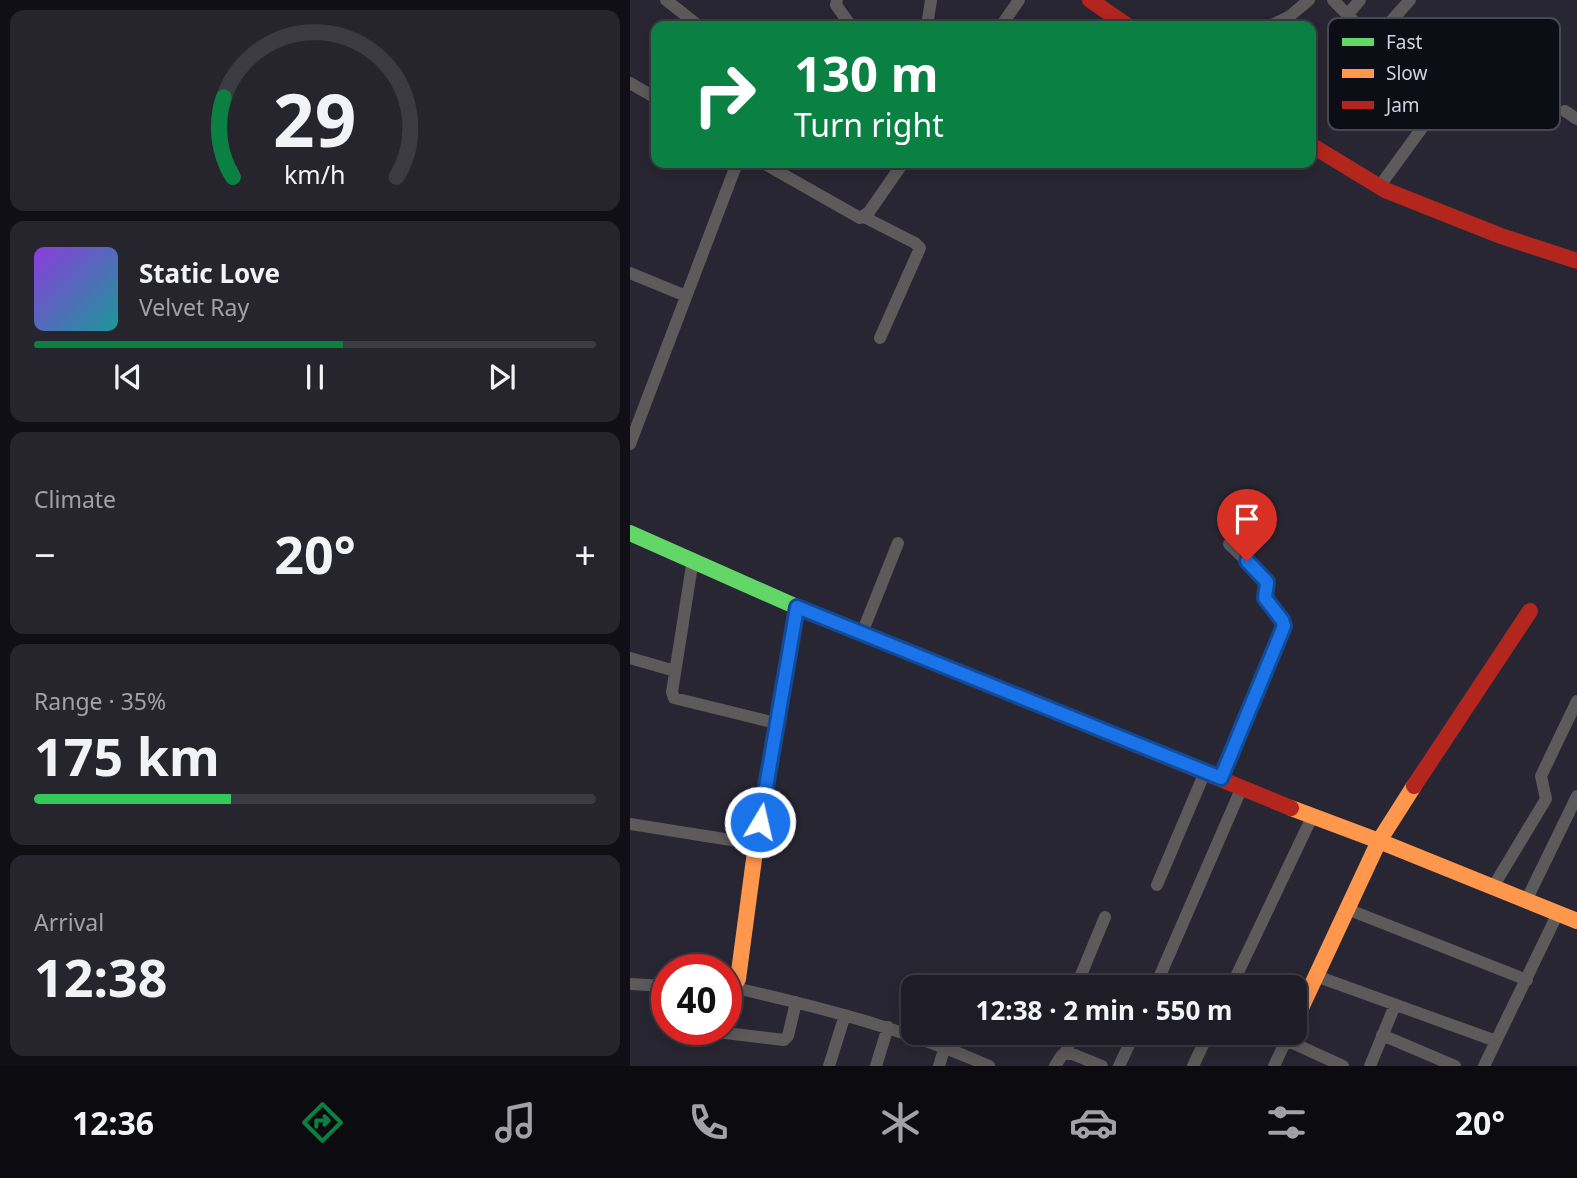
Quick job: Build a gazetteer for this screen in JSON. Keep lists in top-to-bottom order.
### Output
{
  "legend": ["Fast", "Slow", "Jam"],
  "page": {
    "turn": ["130 m", "Turn right"],
    "song": ["Static Love", "Velvet Ray"],
    "tile": [
      "Climate",
      ["Range · 35%", "175 km"],
      ["Arrival", "12:38"]
    ],
    "heat": ["−", "20°", "+"],
    "limit": "40",
    "trip": "12:38 · 2 min · 550 m",
    "tabs": ["12:36", "20°"],
    "gauge": ["29", "km/h"]
  }
}
